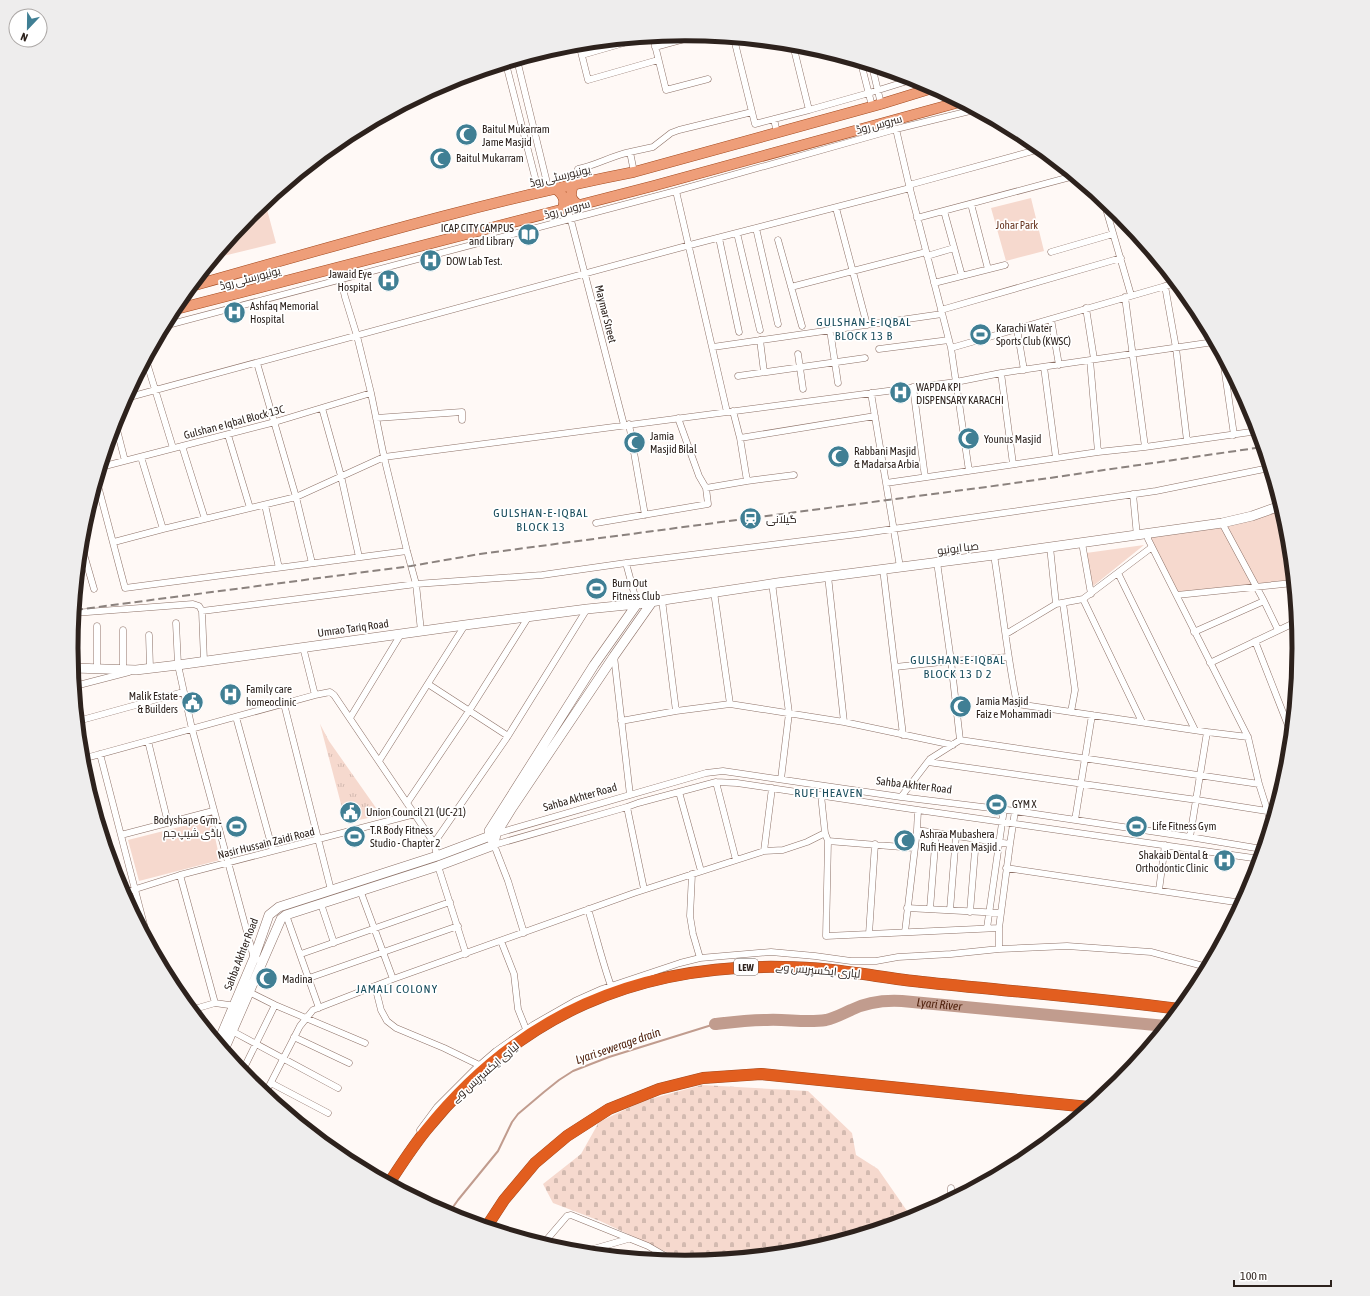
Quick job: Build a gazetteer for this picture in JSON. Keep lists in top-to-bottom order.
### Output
{
  "streets": {
    "highway": ["LEW", "لیاری ایکسپریس وے"],
    "main road": [
      "یونیورسٹی روڈ",
      "صبا ایونیو",
      "Umrao Tariq Road",
      "Sahba Akhter Road"
    ],
    "street": [
      "سروس روڈ",
      "Maymar Street",
      "Gulshan e Iqbal Block 13C",
      "Nasir Hussain Zaidi Road"
    ]
  },
  "crossings": [
    ["سروس روڈ", "یونیورسٹی روڈ"],
    ["سروس روڈ", "Maymar Street"],
    ["یونیورسٹی روڈ", "Maymar Street"],
    ["صبا ایونیو", "Umrao Tariq Road"]
  ],
  "districts": [
    "GULSHAN-E-IQBAL BLOCK 13 B",
    "GULSHAN-E-IQBAL BLOCK 13",
    "GULSHAN-E-IQBAL BLOCK 13 D 2",
    "RUFI HEAVEN",
    "JAMALI COLONY"
  ],
  "water": ["Lyari River", "Lyari sewerage drain"],
  "parks": ["Johar Park"],
  "places": {
    "mosque": [
      "Baitul Mukarram Jame Masjid",
      "Baitul Mukarram",
      "Younus Masjid",
      "Jamia Masjid Bilal",
      "Rabbani Masjid & Madarsa Arbia",
      "Jamia Masjid Faiz e Mohammadi",
      "Ashraa Mubashera Rufi Heaven Masjid .",
      "Madina"
    ],
    "library": ["ICAP CITY CAMPUS and Library"],
    "hospital": [
      "DOW Lab Test.",
      "Jawaid Eye Hospital",
      "Ashfaq Memorial Hospital",
      "WAPDA KPI DISPENSARY KARACHI",
      "Family care homeoclinic",
      "Shakaib Dental & Orthodontic Clinic"
    ],
    "sports": [
      "Karachi Water Sports Club (KWSC)",
      "Burn Out Fitness Club",
      "GYM X",
      "Bodyshape Gym۔ باڈی شیپ جم",
      "Life Fitness Gym",
      "T.R Body Fitness Studio - Chapter 2"
    ],
    "station": ["گیلانی"],
    "public building": ["Malik Estate & Builders", "Union Council 21 (UC-21)"]
  },
  "scale_bar": "100 m",
  "north": "bottom"
}
